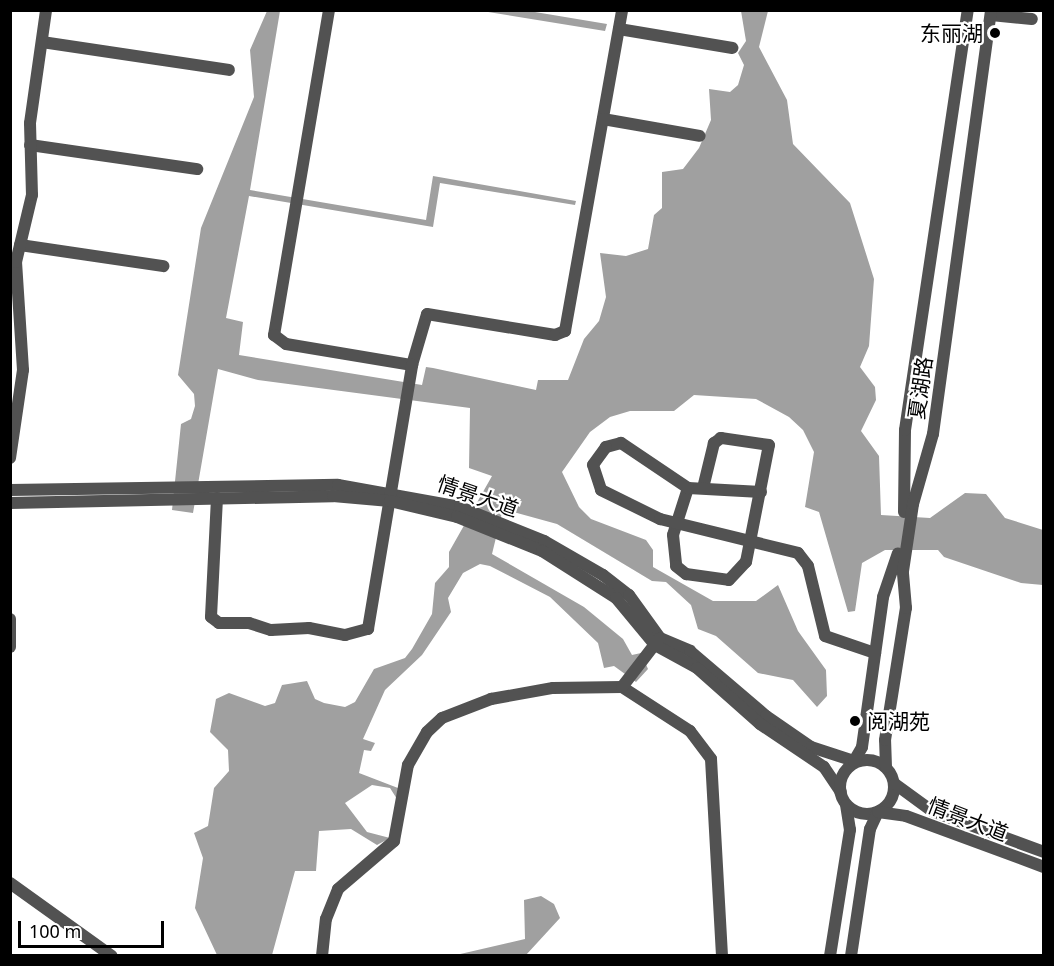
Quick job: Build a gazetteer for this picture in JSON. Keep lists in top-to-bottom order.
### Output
{
  "streets": {
    "street": ["夏湖路", "情景大道"]
  },
  "crossings": [
    ["夏湖路", "情景大道"]
  ],
  "places": ["东丽湖", "阅湖苑"],
  "scale_bar": "100 m"
}
